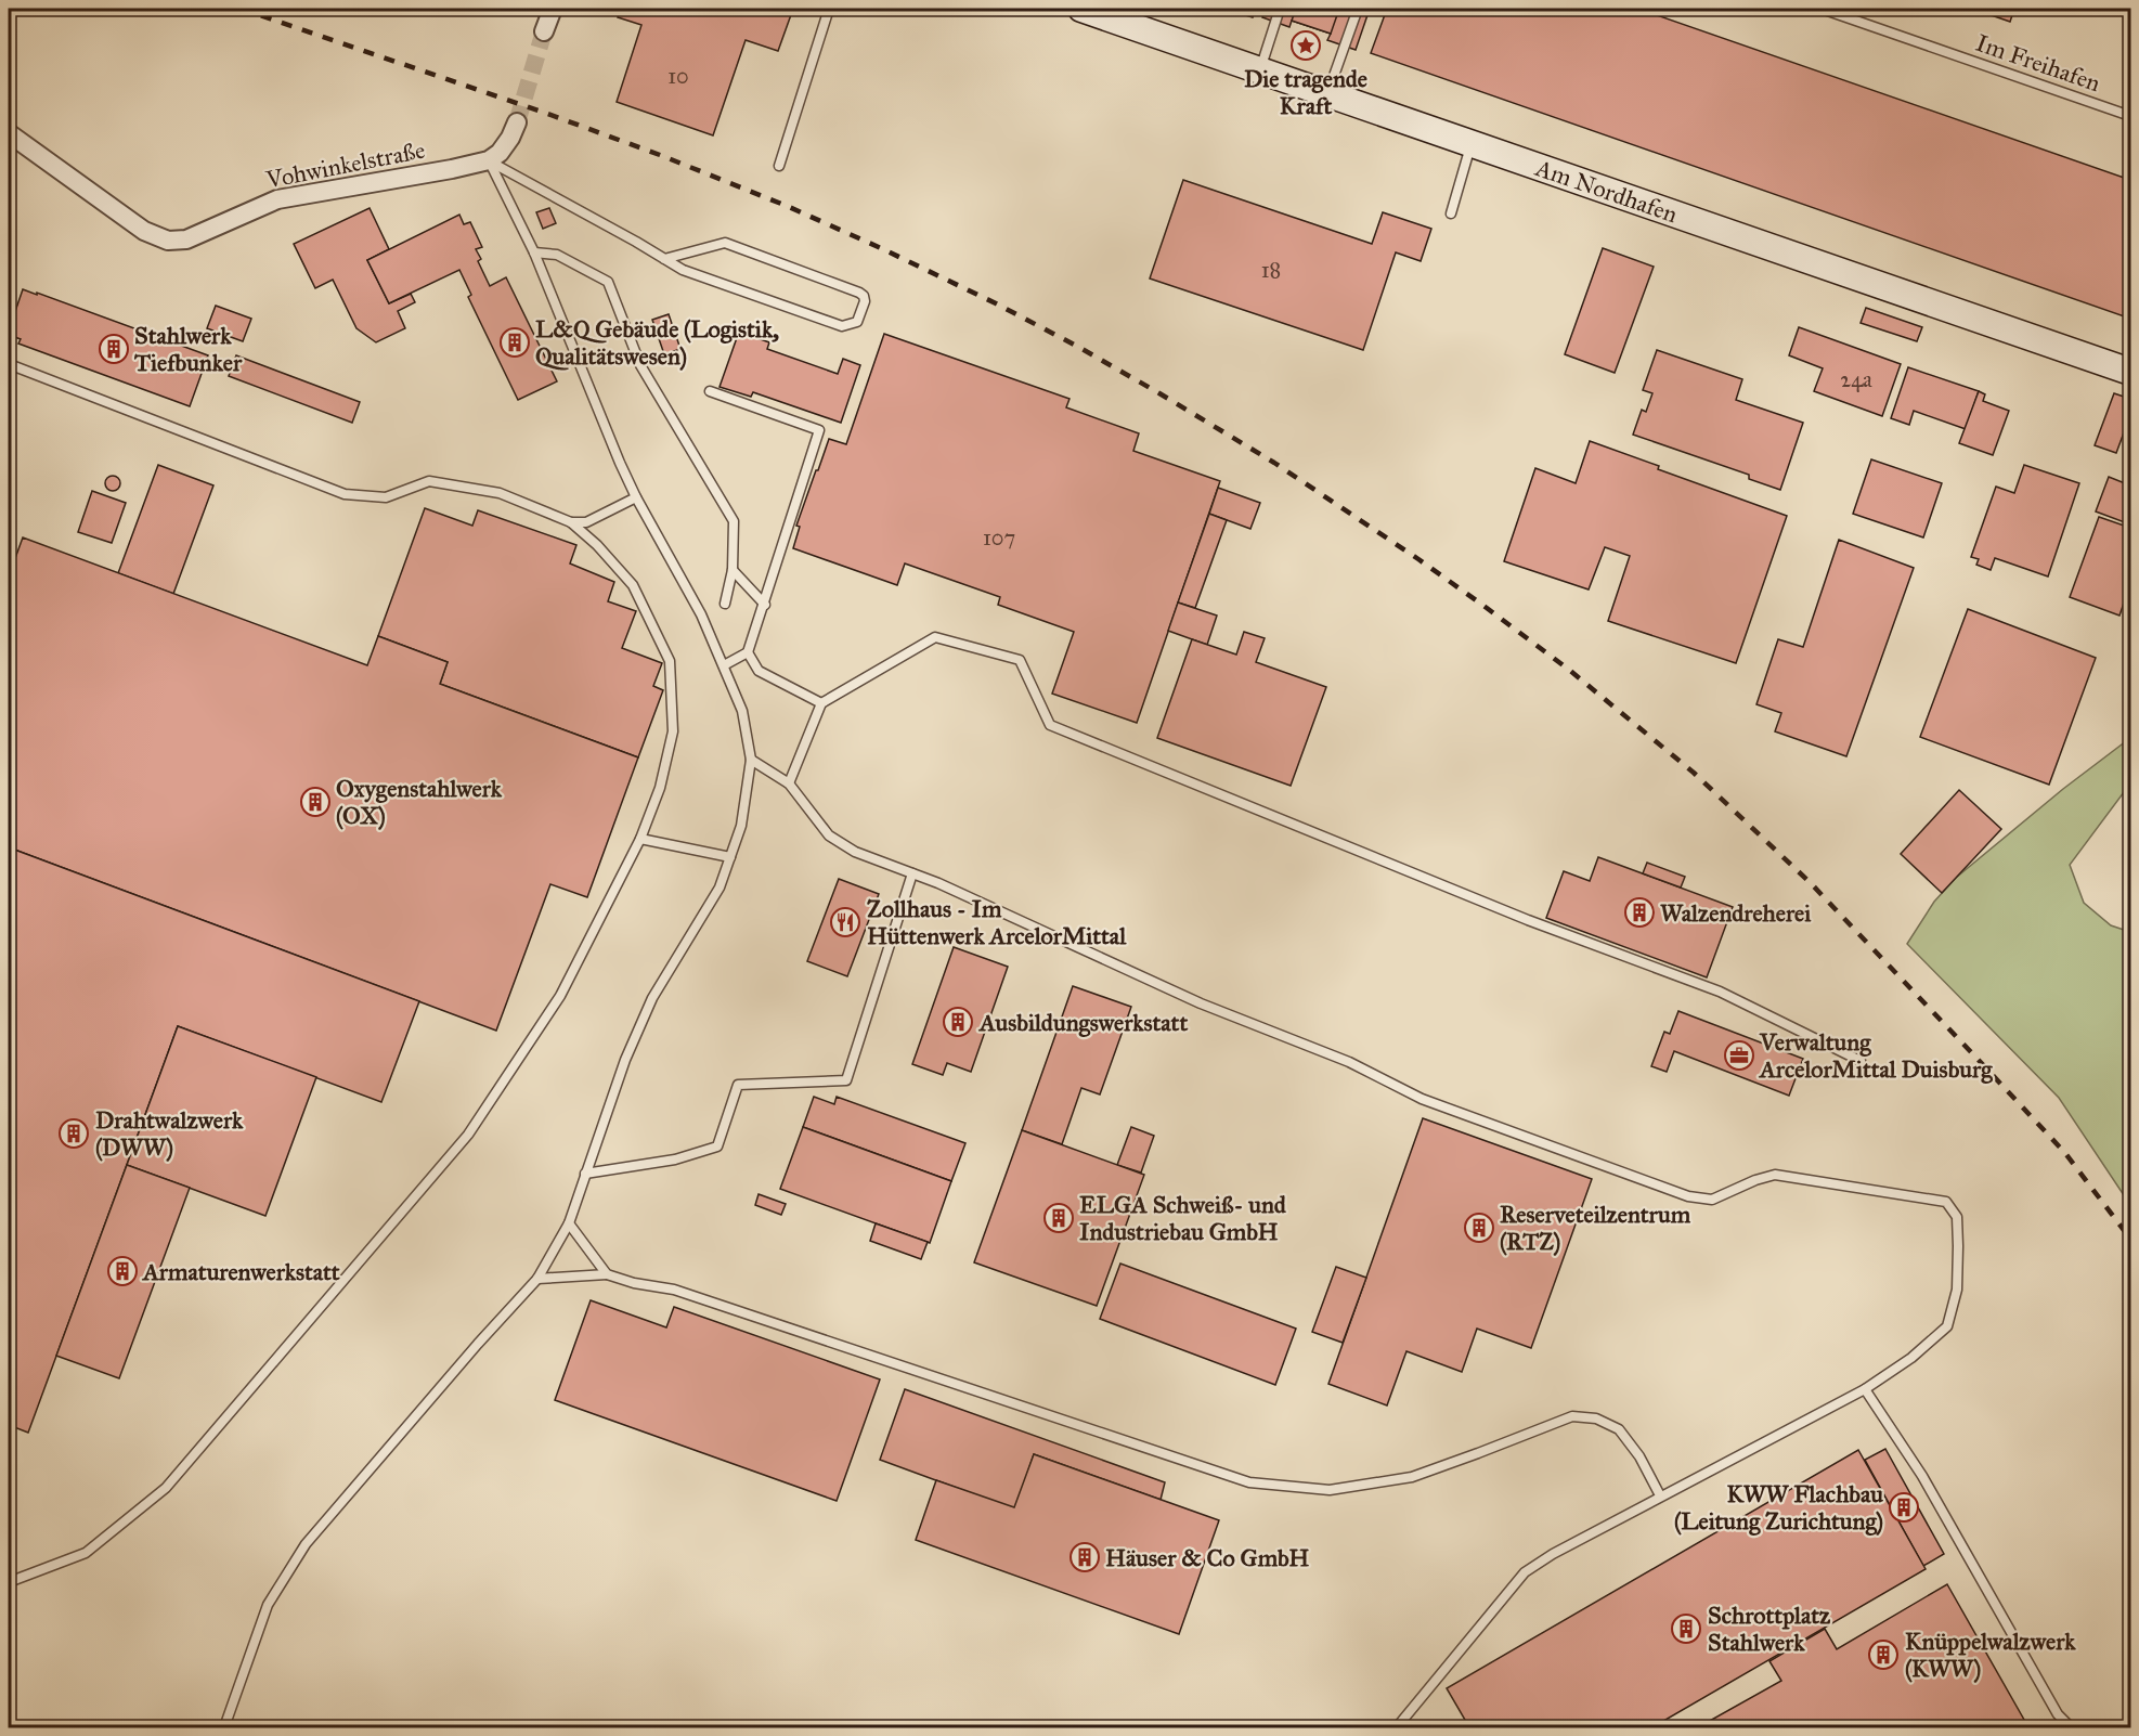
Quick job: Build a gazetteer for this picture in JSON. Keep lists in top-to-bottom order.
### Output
{
  "streets": {
    "main road": ["Am Nordhafen"],
    "street": ["Vohwinkelstraße"],
    "lane": ["Im Freihafen"]
  },
  "places": {
    "place": ["Die tragende Kraft"],
    "building": [
      "L&Q Gebäude (Logistik, Qualitätswesen)",
      "Stahlwerk Tiefbunker",
      "Oxygenstahlwerk (OX)",
      "Walzendreherei",
      "Ausbildungswerkstatt",
      "Drahtwalzwerk (DWW)",
      "ELGA Schweiß- und Industriebau GmbH",
      "Reserveteilzentrum (RTZ)",
      "Armaturenwerkstatt",
      "KWW Flachbau (Leitung Zurichtung)",
      "Häuser & Co GmbH",
      "Schrottplatz Stahlwerk",
      "Knüppelwalzwerk (KWW)"
    ],
    "restaurant": ["Zollhaus - Im Hüttenwerk ArcelorMittal"],
    "office": ["Verwaltung ArcelorMittal Duisburg"]
  },
  "house_numbers": [
    "10",
    "18",
    "24a",
    "107"
  ]
}
